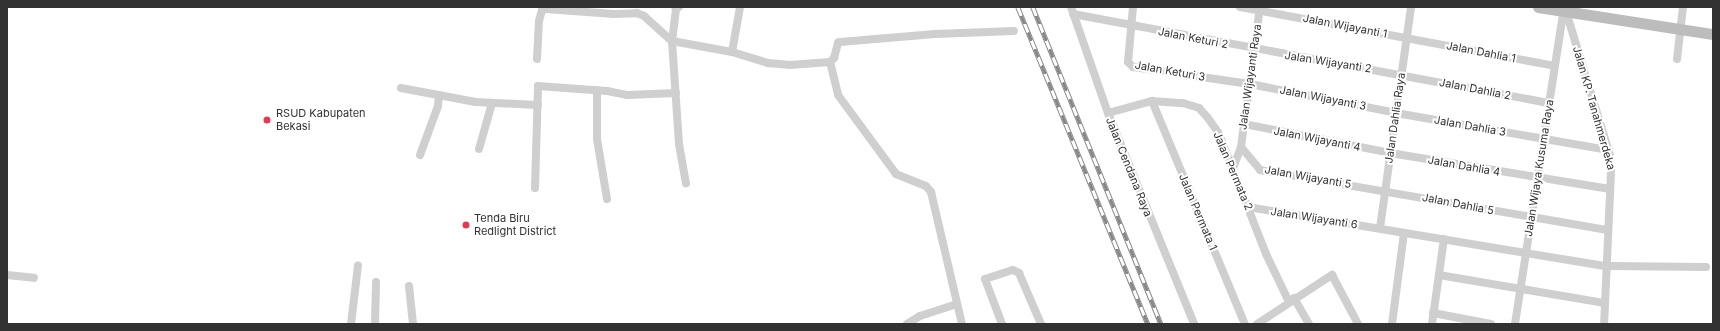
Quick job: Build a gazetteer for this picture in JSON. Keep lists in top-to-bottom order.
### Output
{
  "streets": {
    "street": [
      "Jalan Wijayanti 1",
      "Jalan Keturi 2",
      "Jalan Dahlia 1",
      "Jalan Wijayanti 2",
      "Jalan Keturi 3",
      "Jalan Wijayanti Raya",
      "Jalan Dahlia 2",
      "Jalan Wijayanti 3",
      "Jalan KP. Tanahmerdeka",
      "Jalan Dahlia Raya",
      "Jalan Dahlia 3",
      "Jalan Wijayanti 4",
      "Jalan Dahlia 4",
      "Jalan Cendana Raya",
      "Jalan Wijaya Kusuma Raya",
      "Jalan Permata 2",
      "Jalan Wijayanti 5",
      "Jalan Dahlia 5",
      "Jalan Permata 1",
      "Jalan Wijayanti 6"
    ]
  },
  "crossings": [
    ["Jalan Wijayanti 1", "Jalan Dahlia 1"],
    ["Jalan Wijayanti 1", "Jalan Wijayanti Raya"],
    ["Jalan Wijayanti 1", "Jalan Dahlia Raya"],
    ["Jalan Keturi 2", "Jalan Wijayanti 2"],
    ["Jalan Keturi 2", "Jalan Keturi 3"],
    ["Jalan Keturi 2", "Jalan Wijayanti Raya"],
    ["Jalan Keturi 2", "Jalan Cendana Raya"],
    ["Jalan Dahlia 1", "Jalan Dahlia Raya"],
    ["Jalan Dahlia 1", "Jalan Wijaya Kusuma Raya"],
    ["Jalan Wijayanti 2", "Jalan Wijayanti Raya"],
    ["Jalan Wijayanti 2", "Jalan Dahlia 2"],
    ["Jalan Wijayanti 2", "Jalan Dahlia Raya"],
    ["Jalan Keturi 3", "Jalan Wijayanti Raya"],
    ["Jalan Keturi 3", "Jalan Wijayanti 3"],
    ["Jalan Wijayanti Raya", "Jalan Wijayanti 3"],
    ["Jalan Wijayanti Raya", "Jalan Wijayanti 4"],
    ["Jalan Wijayanti Raya", "Jalan Permata 2"],
    ["Jalan Wijayanti Raya", "Jalan Wijayanti 5"],
    ["Jalan Dahlia 2", "Jalan Dahlia Raya"],
    ["Jalan Dahlia 2", "Jalan Wijaya Kusuma Raya"],
    ["Jalan Wijayanti 3", "Jalan Dahlia Raya"],
    ["Jalan Wijayanti 3", "Jalan Dahlia 3"],
    ["Jalan KP. Tanahmerdeka", "Jalan Dahlia 3"],
    ["Jalan KP. Tanahmerdeka", "Jalan Wijaya Kusuma Raya"],
    ["Jalan KP. Tanahmerdeka", "Jalan Wijayanti 6"],
    ["Jalan Dahlia Raya", "Jalan Dahlia 3"],
    ["Jalan Dahlia Raya", "Jalan Wijayanti 4"],
    ["Jalan Dahlia Raya", "Jalan Dahlia 4"],
    ["Jalan Dahlia Raya", "Jalan Wijayanti 5"],
    ["Jalan Dahlia Raya", "Jalan Dahlia 5"],
    ["Jalan Dahlia Raya", "Jalan Wijayanti 6"],
    ["Jalan Dahlia 3", "Jalan Wijaya Kusuma Raya"],
    ["Jalan Wijayanti 4", "Jalan Dahlia 4"],
    ["Jalan Dahlia 4", "Jalan Wijaya Kusuma Raya"],
    ["Jalan Cendana Raya", "Jalan Permata 2"],
    ["Jalan Wijaya Kusuma Raya", "Jalan Dahlia 5"],
    ["Jalan Wijaya Kusuma Raya", "Jalan Wijayanti 6"],
    ["Jalan Permata 2", "Jalan Permata 1"],
    ["Jalan Permata 2", "Jalan Wijayanti 6"],
    ["Jalan Wijayanti 5", "Jalan Dahlia 5"]
  ],
  "places": ["RSUD Kabupaten Bekasi", "Tenda Biru Redlight District"]
}
